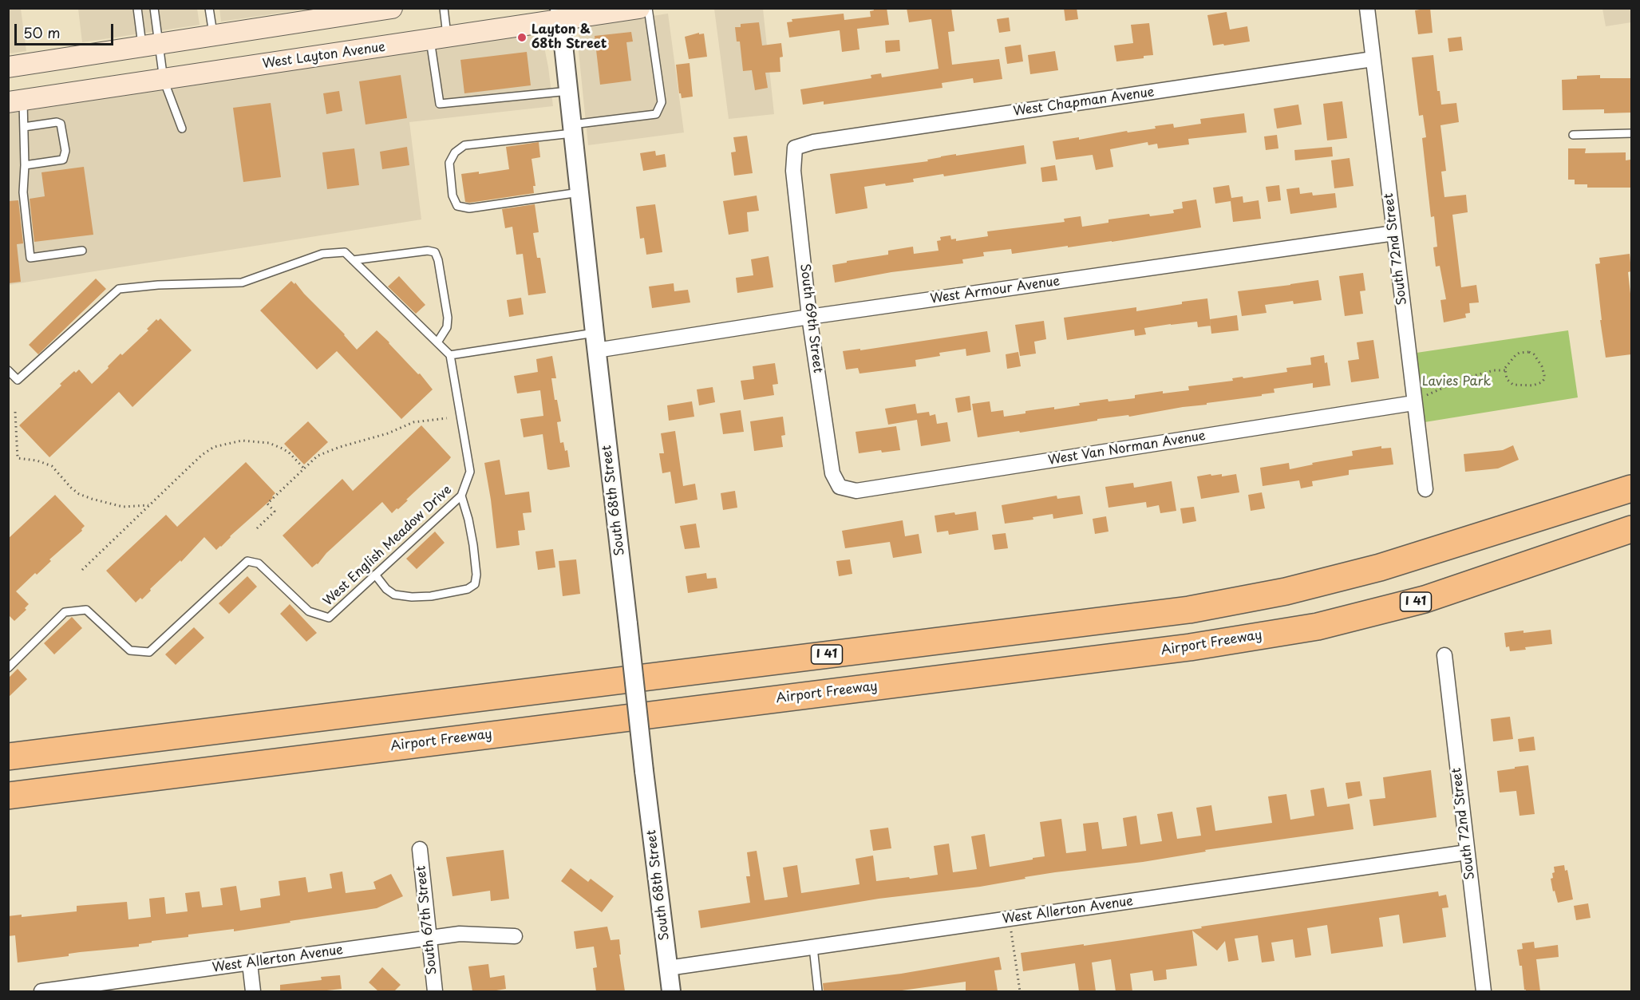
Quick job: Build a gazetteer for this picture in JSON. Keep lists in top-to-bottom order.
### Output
{
  "streets": {
    "highway": ["I 41", "Airport Freeway"],
    "main road": ["West Layton Avenue"],
    "street": [
      "West Chapman Avenue",
      "South 72nd Street",
      "West Armour Avenue",
      "South 69th Street",
      "West Van Norman Avenue",
      "South 68th Street",
      "West Allerton Avenue",
      "South 67th Street"
    ],
    "lane": ["West English Meadow Drive"]
  },
  "crossings": [
    ["West Layton Avenue", "South 68th Street"],
    ["West Chapman Avenue", "South 72nd Street"],
    ["West Chapman Avenue", "South 69th Street"],
    ["South 72nd Street", "West Armour Avenue"],
    ["South 72nd Street", "West Van Norman Avenue"],
    ["South 72nd Street", "West Allerton Avenue"],
    ["West Armour Avenue", "South 69th Street"],
    ["West Armour Avenue", "South 68th Street"],
    ["South 69th Street", "West Van Norman Avenue"],
    ["South 68th Street", "West Allerton Avenue"],
    ["West Allerton Avenue", "South 67th Street"]
  ],
  "parks": ["Lavies Park"],
  "places": ["Layton & 68th Street"],
  "scale_bar": "50 m"
}
